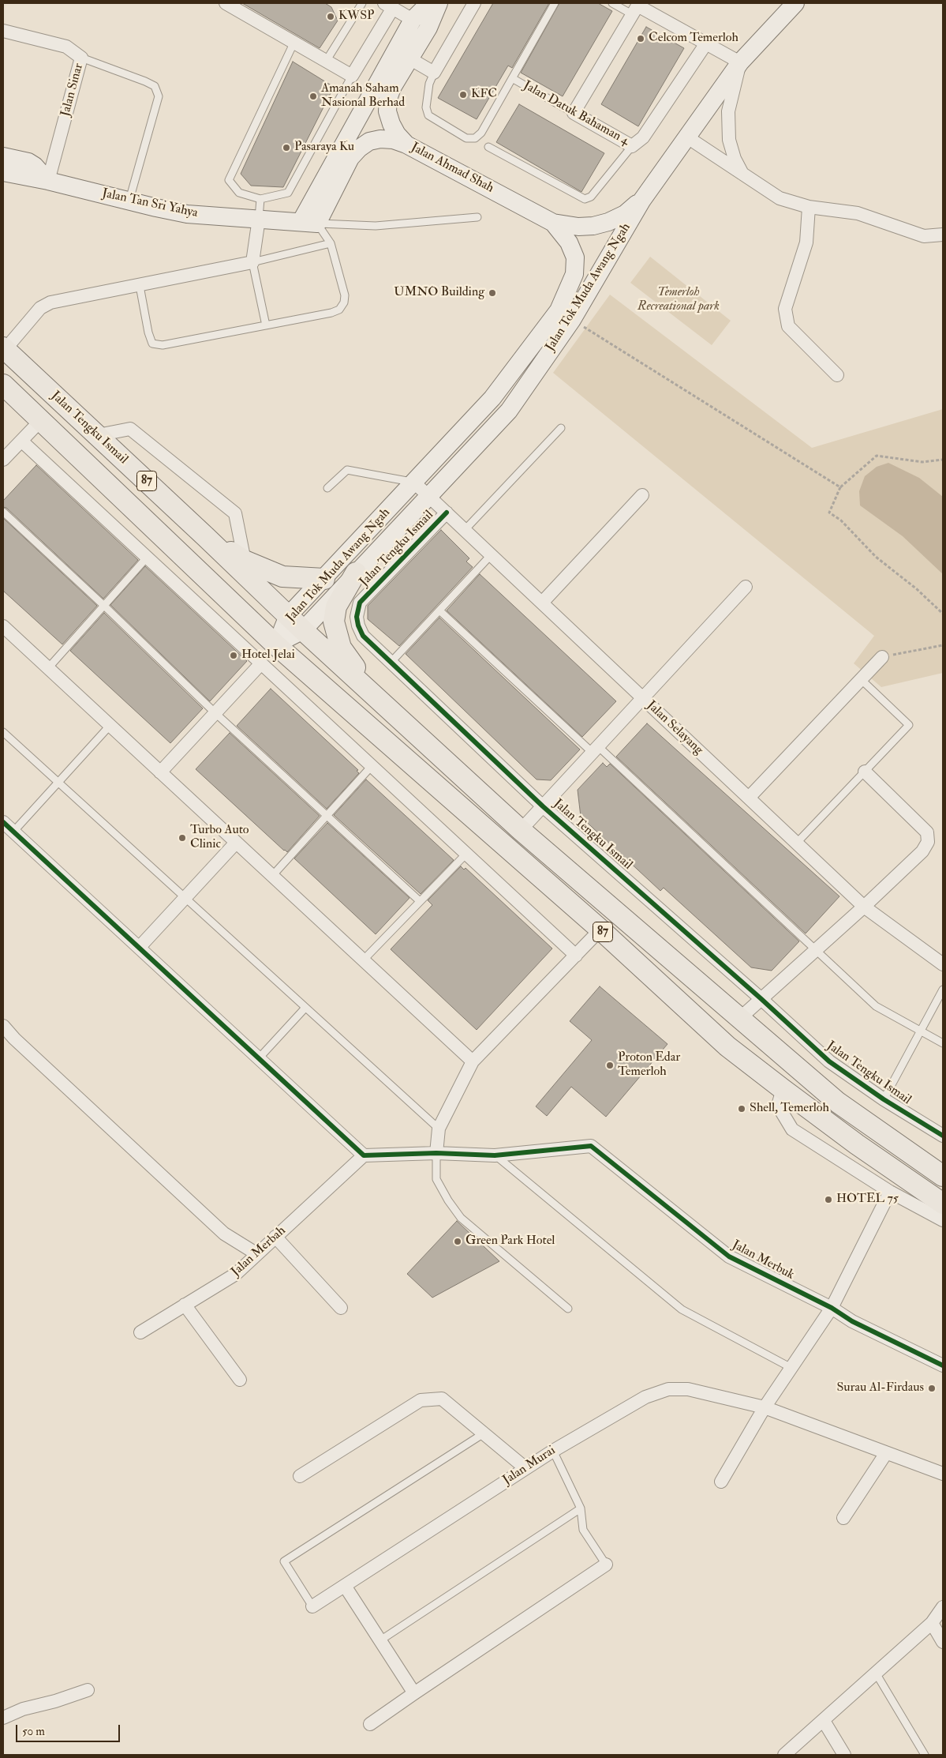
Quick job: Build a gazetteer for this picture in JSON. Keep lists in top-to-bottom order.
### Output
{
  "streets": {
    "main road": [
      "Jalan Ahmad Shah",
      "Jalan Tan Sri Yahya",
      "Jalan Tok Muda Awang Ngah",
      "Jalan Tengku Ismail",
      "87"
    ],
    "street": [
      "Jalan Sinar",
      "Jalan Datuk Bahaman 4",
      "Jalan Selayang",
      "Jalan Merbah",
      "Jalan Merbuk",
      "Jalan Murai"
    ]
  },
  "crossings": [
    ["Jalan Sinar", "Jalan Tan Sri Yahya"],
    ["Jalan Ahmad Shah", "Jalan Tok Muda Awang Ngah"],
    ["Jalan Tok Muda Awang Ngah", "Jalan Tengku Ismail"],
    ["Jalan Tok Muda Awang Ngah", "87"],
    ["Jalan Tok Muda Awang Ngah", "Jalan Selayang"],
    ["Jalan Tengku Ismail", "Jalan Selayang"]
  ],
  "parks": ["Temerloh Recreational park"],
  "places": [
    "KWSP",
    "Celcom Temerloh",
    "KFC",
    "Amanah Saham Nasional Berhad",
    "Pasaraya Ku",
    "UMNO Building",
    "Hotel Jelai",
    "Turbo Auto Clinic",
    "Proton Edar Temerloh",
    "Shell, Temerloh",
    "HOTEL 75",
    "Green Park Hotel",
    "Surau Al-Firdaus"
  ],
  "scale_bar": "50 m"
}
